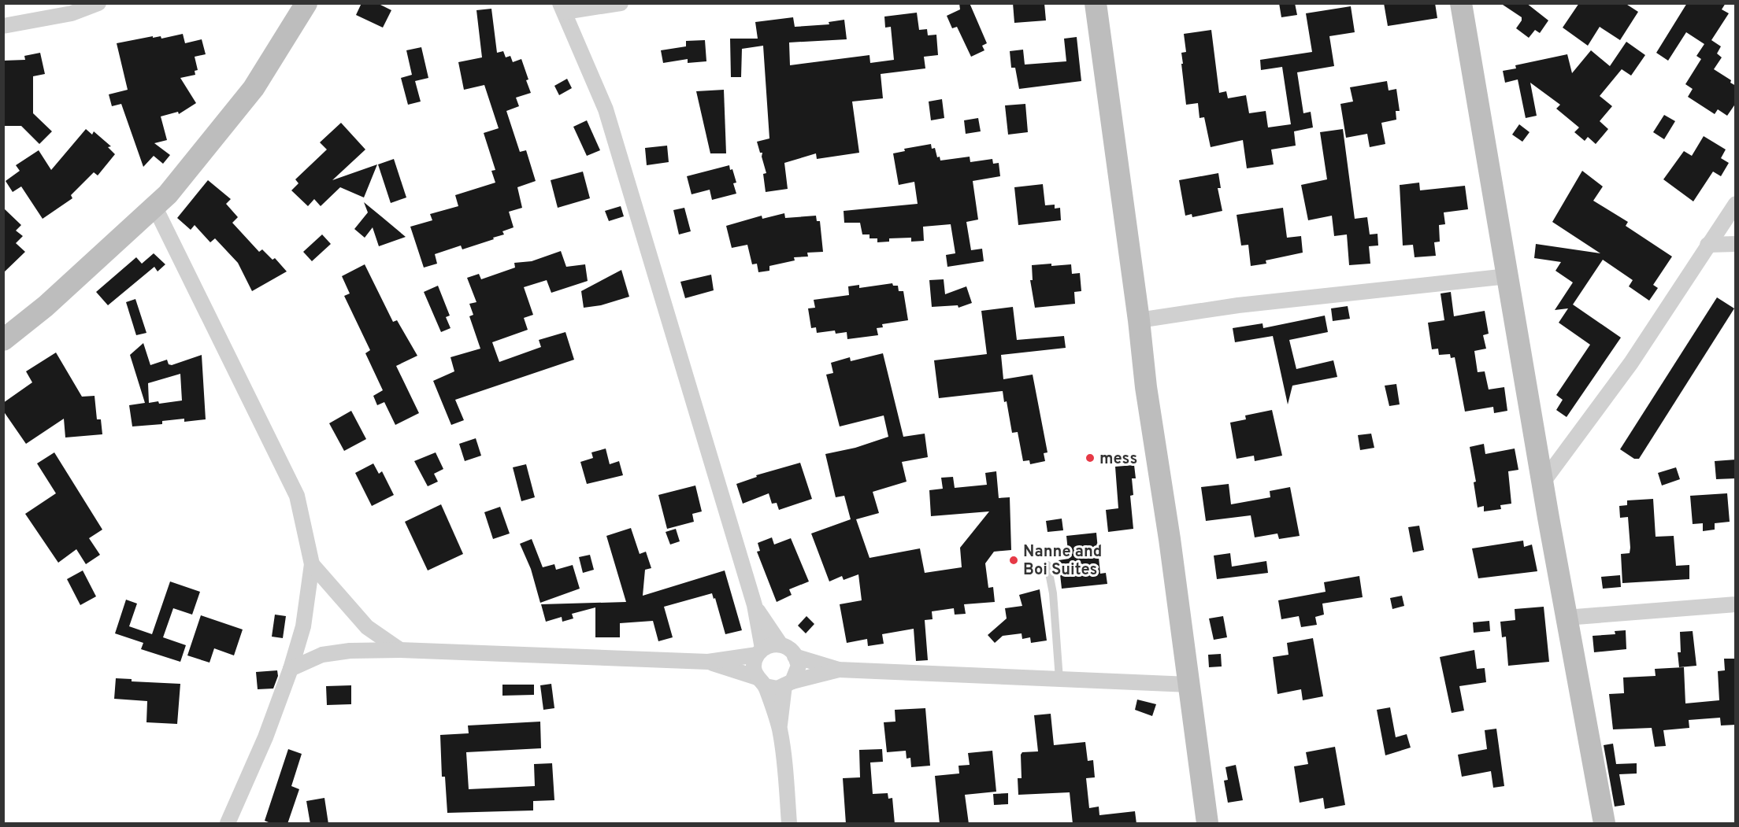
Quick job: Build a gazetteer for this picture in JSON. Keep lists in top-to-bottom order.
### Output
{
  "places": ["mess", "Nanne and Boi Suites"]
}
